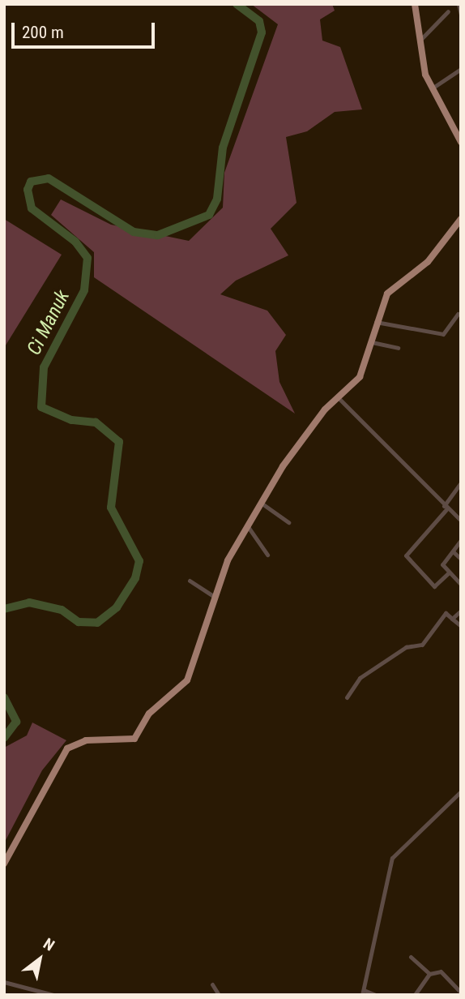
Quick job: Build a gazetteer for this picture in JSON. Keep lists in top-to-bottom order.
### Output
{
  "water": ["Ci Manuk"],
  "scale_bar": "200 m",
  "north": "top right"
}
